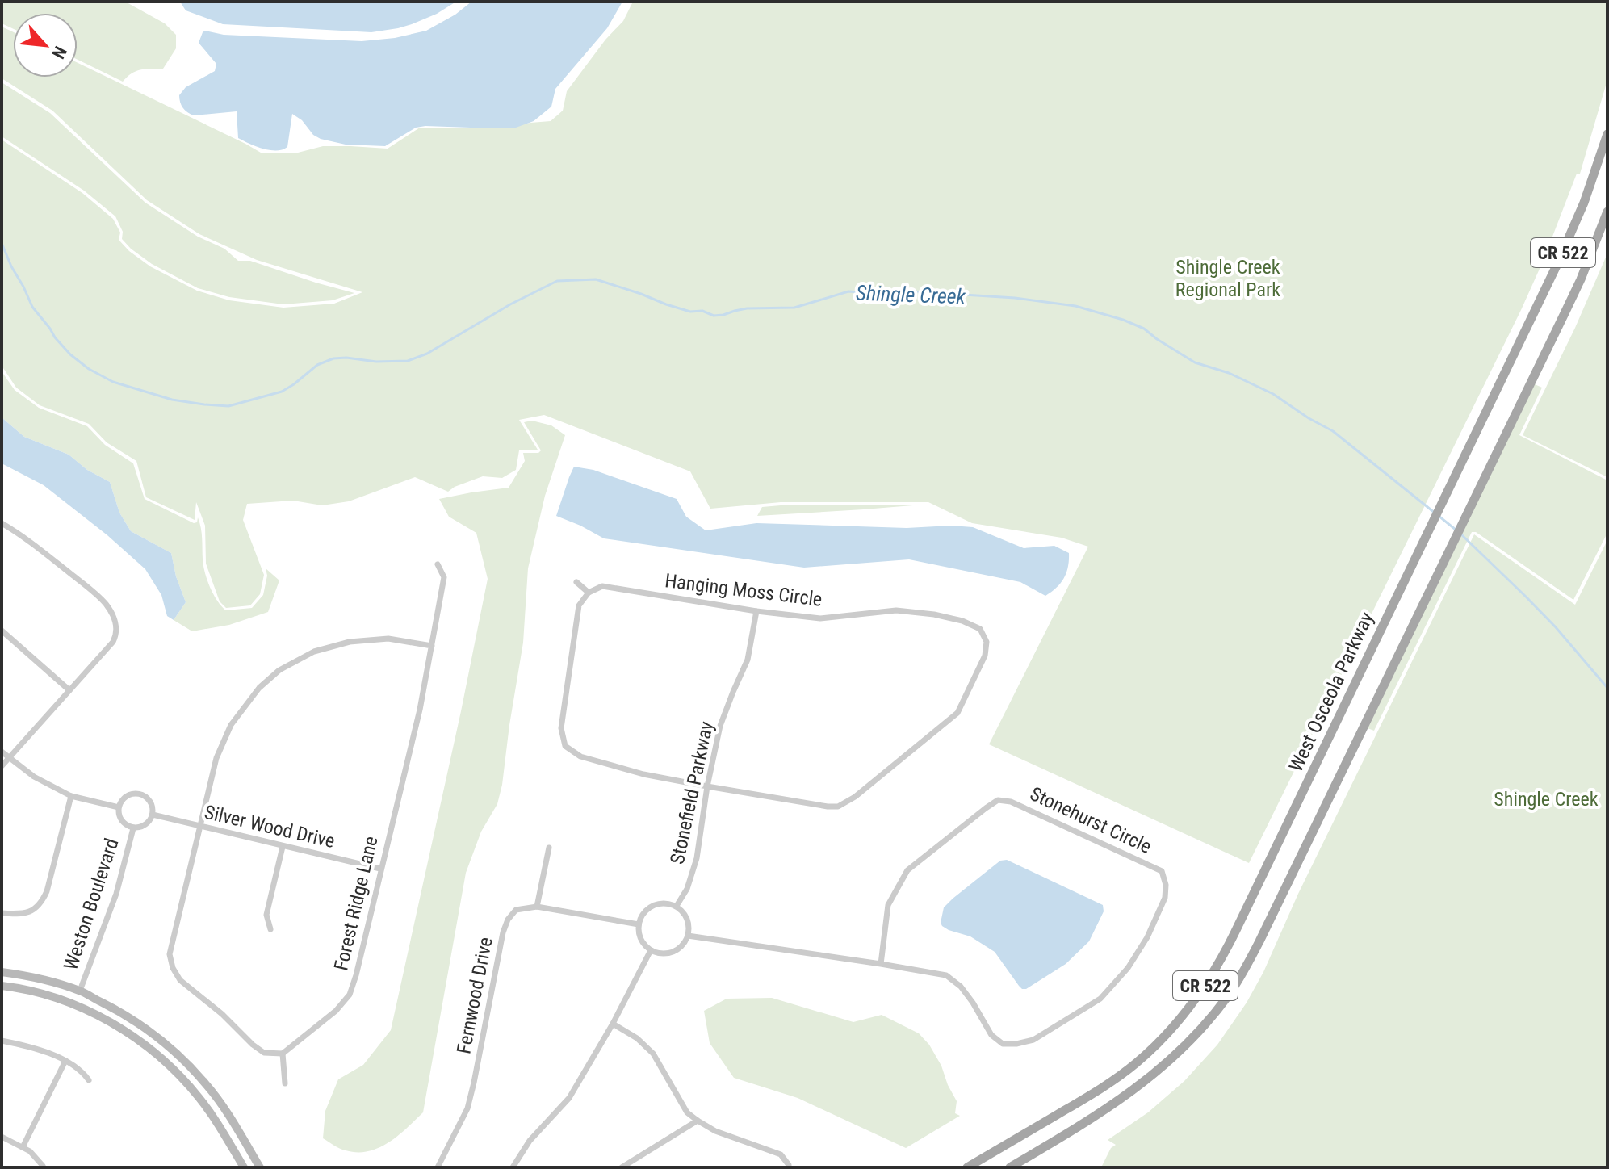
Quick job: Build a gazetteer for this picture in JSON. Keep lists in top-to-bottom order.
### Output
{
  "streets": {
    "main road": ["CR 522", "West Osceola Parkway"],
    "street": [
      "Hanging Moss Circle",
      "Stonefield Parkway",
      "Stonehurst Circle",
      "Silver Wood Drive",
      "Forest Ridge Lane",
      "Weston Boulevard",
      "Fernwood Drive"
    ]
  },
  "crossings": [
    ["Hanging Moss Circle", "Stonefield Parkway"],
    ["Stonefield Parkway", "Stonehurst Circle"],
    ["Silver Wood Drive", "Forest Ridge Lane"],
    ["Silver Wood Drive", "Weston Boulevard"]
  ],
  "water": ["Shingle Creek"],
  "parks": ["Shingle Creek Regional Park", "Shingle Creek"],
  "north": "bottom right"
}
